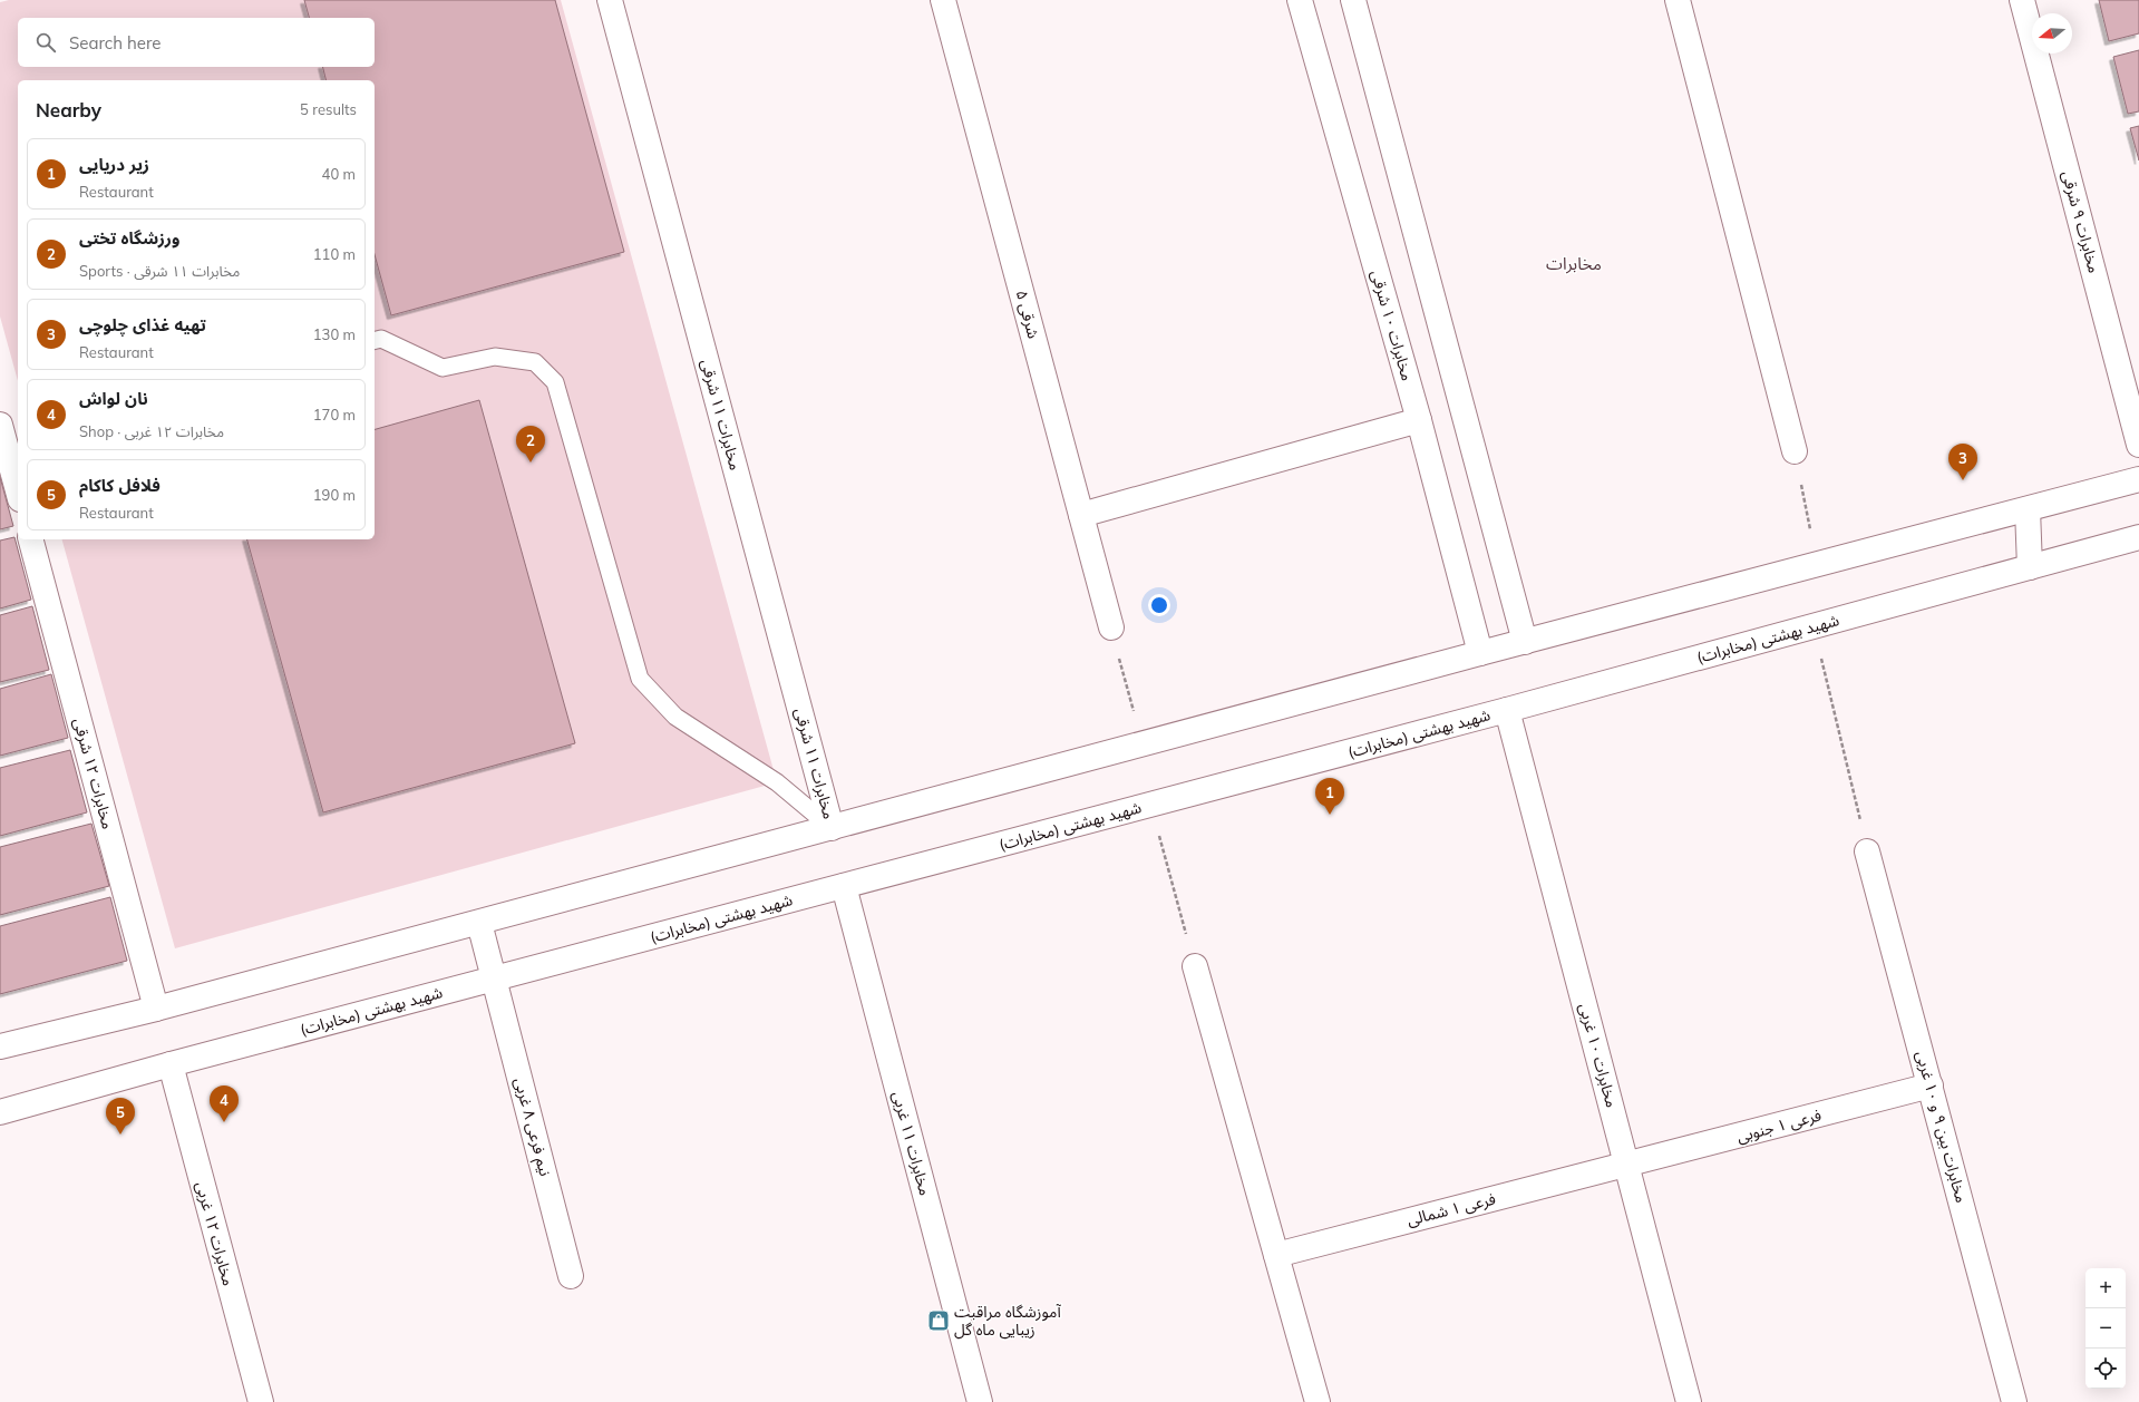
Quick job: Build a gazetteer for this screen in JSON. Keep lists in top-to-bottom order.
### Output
{
  "streets": {
    "street": [
      "مخابرات ۹ شرقی",
      "شرقی ۵",
      "مخابرات ۱۰ شرقی",
      "مخابرات ۱۱ شرقی",
      "شهید بهشتی (مخابرات)",
      "مخابرات ۱۲ شرقی",
      "مخابرات ۱۰ غربی",
      "فرعی ۱ جنوبی",
      "نیم فرعی ۸ غربی",
      "مخابرات بین ۹ و ۱۰ غربی",
      "مخابرات ۱۱ غربی",
      "فرعی ۱ شمالی",
      "مخابرات ۱۲ غربی"
    ]
  },
  "crossings": [
    ["شهید بهشتی (مخابرات)", "مخابرات ۱۰ غربی"],
    ["شهید بهشتی (مخابرات)", "نیم فرعی ۸ غربی"],
    ["شهید بهشتی (مخابرات)", "مخابرات ۱۱ غربی"],
    ["شهید بهشتی (مخابرات)", "مخابرات ۱۲ غربی"],
    ["مخابرات ۱۰ غربی", "فرعی ۱ جنوبی"],
    ["مخابرات ۱۰ غربی", "فرعی ۱ شمالی"],
    ["فرعی ۱ جنوبی", "مخابرات بین ۹ و ۱۰ غربی"],
    ["فرعی ۱ جنوبی", "فرعی ۱ شمالی"]
  ],
  "districts": ["مخابرات"],
  "places": {
    "shop": ["آموزشگاه مراقبت زیبایی ماه گل"]
  },
  "north": "left",
  "page": {
    "search": "Search here",
    "heading": ["Nearby", "5 results"],
    "list": [
      {
        "mark": "1",
        "name": "زیر دریایی",
        "note": "Restaurant",
        "value": "40 m"
      },
      {
        "mark": "2",
        "name": "ورزشگاه تختی",
        "note": "Sports · مخابرات ۱۱ شرقی",
        "value": "110 m"
      },
      {
        "mark": "3",
        "name": "تهیه غذای چلوچی",
        "note": "Restaurant",
        "value": "130 m"
      },
      {
        "mark": "4",
        "name": "نان لواش",
        "note": "Shop · مخابرات ۱۲ غربی",
        "value": "170 m"
      },
      {
        "mark": "5",
        "name": "فلافل کاکام",
        "note": "Restaurant",
        "value": "190 m"
      }
    ],
    "pins": [
      "2",
      "3",
      "1",
      "4",
      "5"
    ],
    "map_buttons": ["+", "−"]
  }
}
